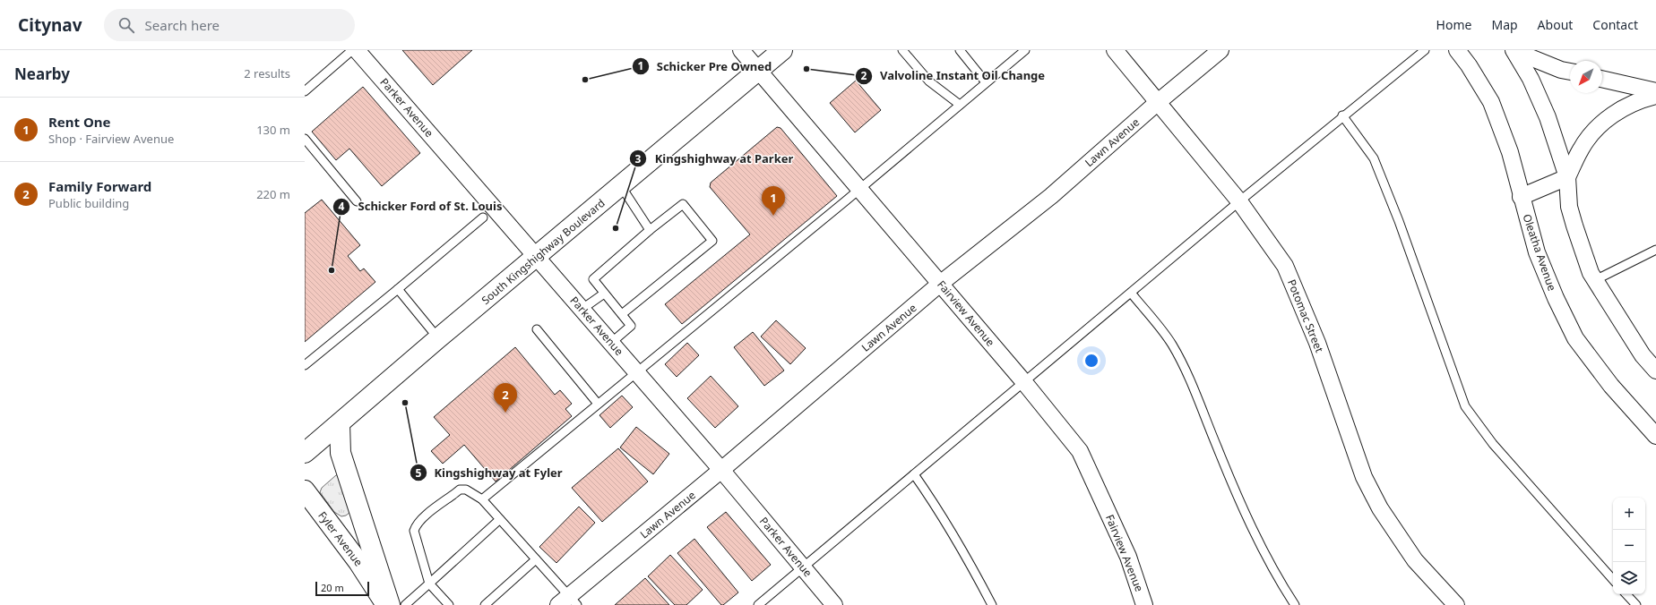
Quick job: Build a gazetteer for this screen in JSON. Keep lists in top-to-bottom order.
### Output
{
  "streets": {
    "main road": ["South Kingshighway Boulevard", "Fyler Avenue"],
    "street": [
      "Parker Avenue",
      "Lawn Avenue",
      "Oleatha Avenue",
      "Fairview Avenue",
      "Potomac Street"
    ]
  },
  "crossings": [
    ["Parker Avenue", "Lawn Avenue"],
    ["Parker Avenue", "South Kingshighway Boulevard"],
    ["Lawn Avenue", "Fairview Avenue"],
    ["Lawn Avenue", "Potomac Street"],
    ["South Kingshighway Boulevard", "Fairview Avenue"]
  ],
  "places": [
    "Valvoline Instant Oil Change",
    "Schicker Pre Owned",
    "Kingshighway at Parker",
    "Schicker Ford of St. Louis",
    "Kingshighway at Fyler"
  ],
  "scale_bar": "20 m",
  "north": "bottom left",
  "page": {
    "header": "Citynav",
    "search": "Search here",
    "nav": [
      "Home",
      "Map",
      "About",
      "Contact"
    ],
    "heading": ["Nearby", "2 results"],
    "list": [
      {
        "mark": "1",
        "name": "Rent One",
        "note": "Shop · Fairview Avenue",
        "value": "130 m"
      },
      {
        "mark": "2",
        "name": "Family Forward",
        "note": "Public building",
        "value": "220 m"
      }
    ],
    "pins": ["1", "2"],
    "map_buttons": ["+", "−"],
    "scale": "20 m"
  }
}
